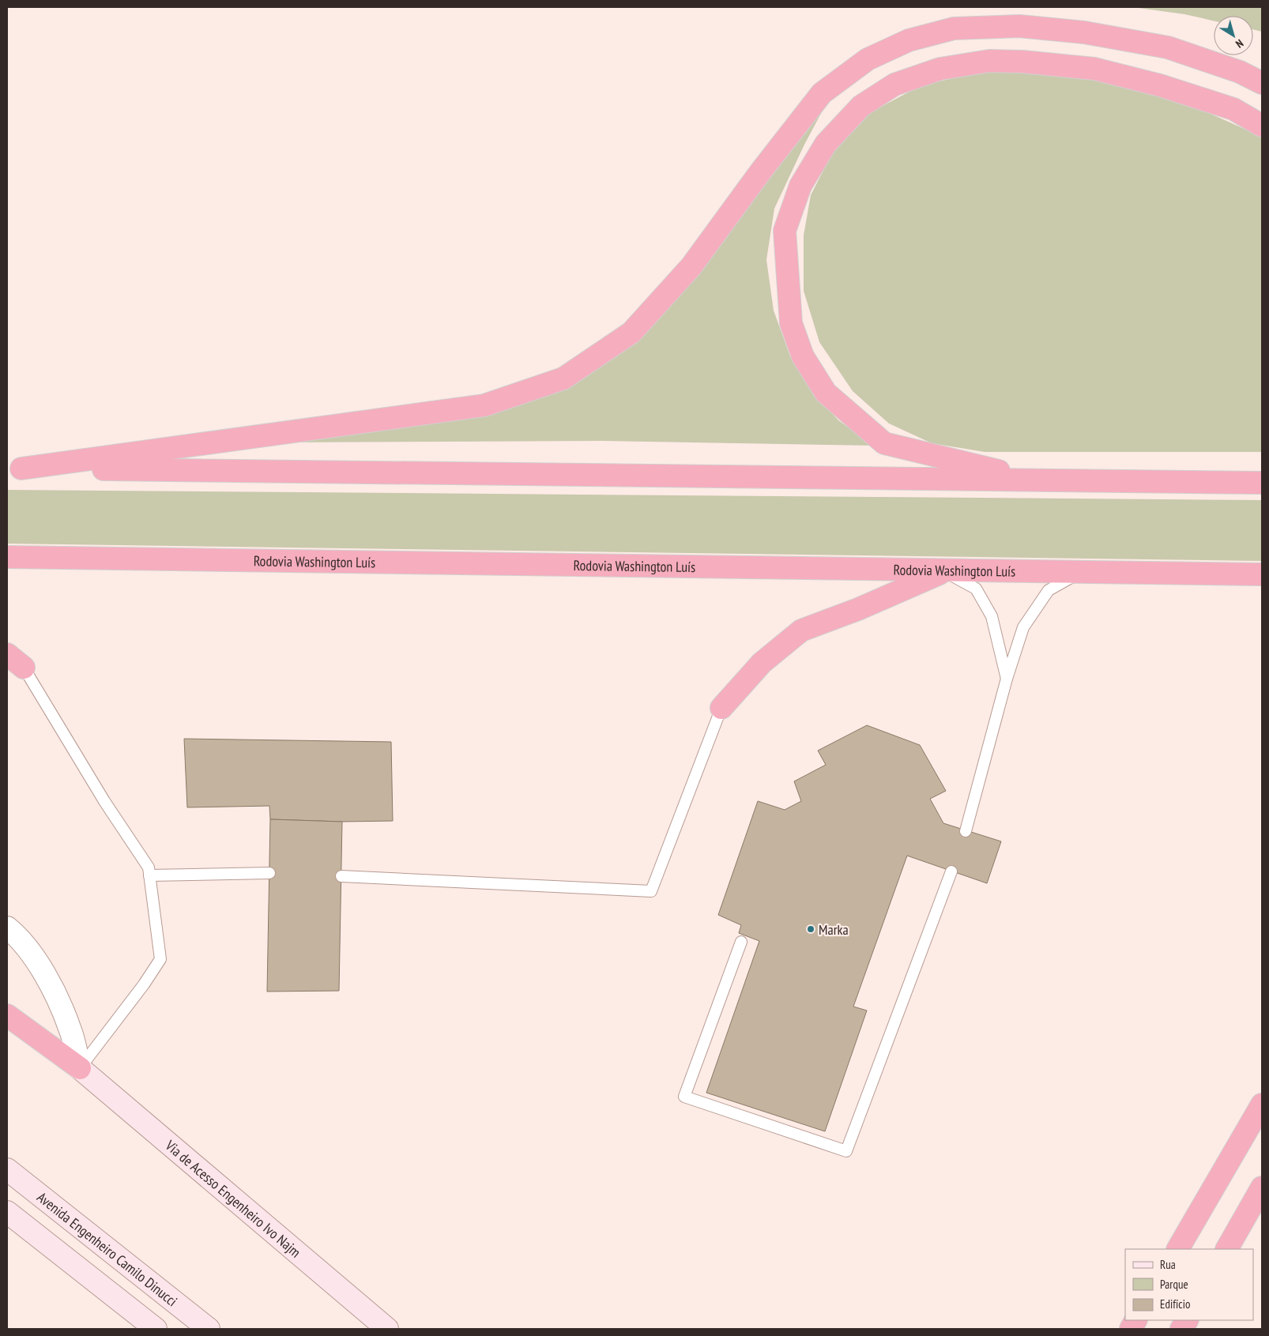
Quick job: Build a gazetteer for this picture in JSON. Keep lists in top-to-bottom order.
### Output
{
  "streets": {
    "highway": ["Rodovia Washington Luís"],
    "street": ["Via de Acesso Engenheiro Ivo Najm", "Avenida Engenheiro Camilo Dinucci"]
  },
  "places": ["Marka"],
  "legend": ["Rua", "Parque", "Edifício"],
  "north": "bottom right"
}
